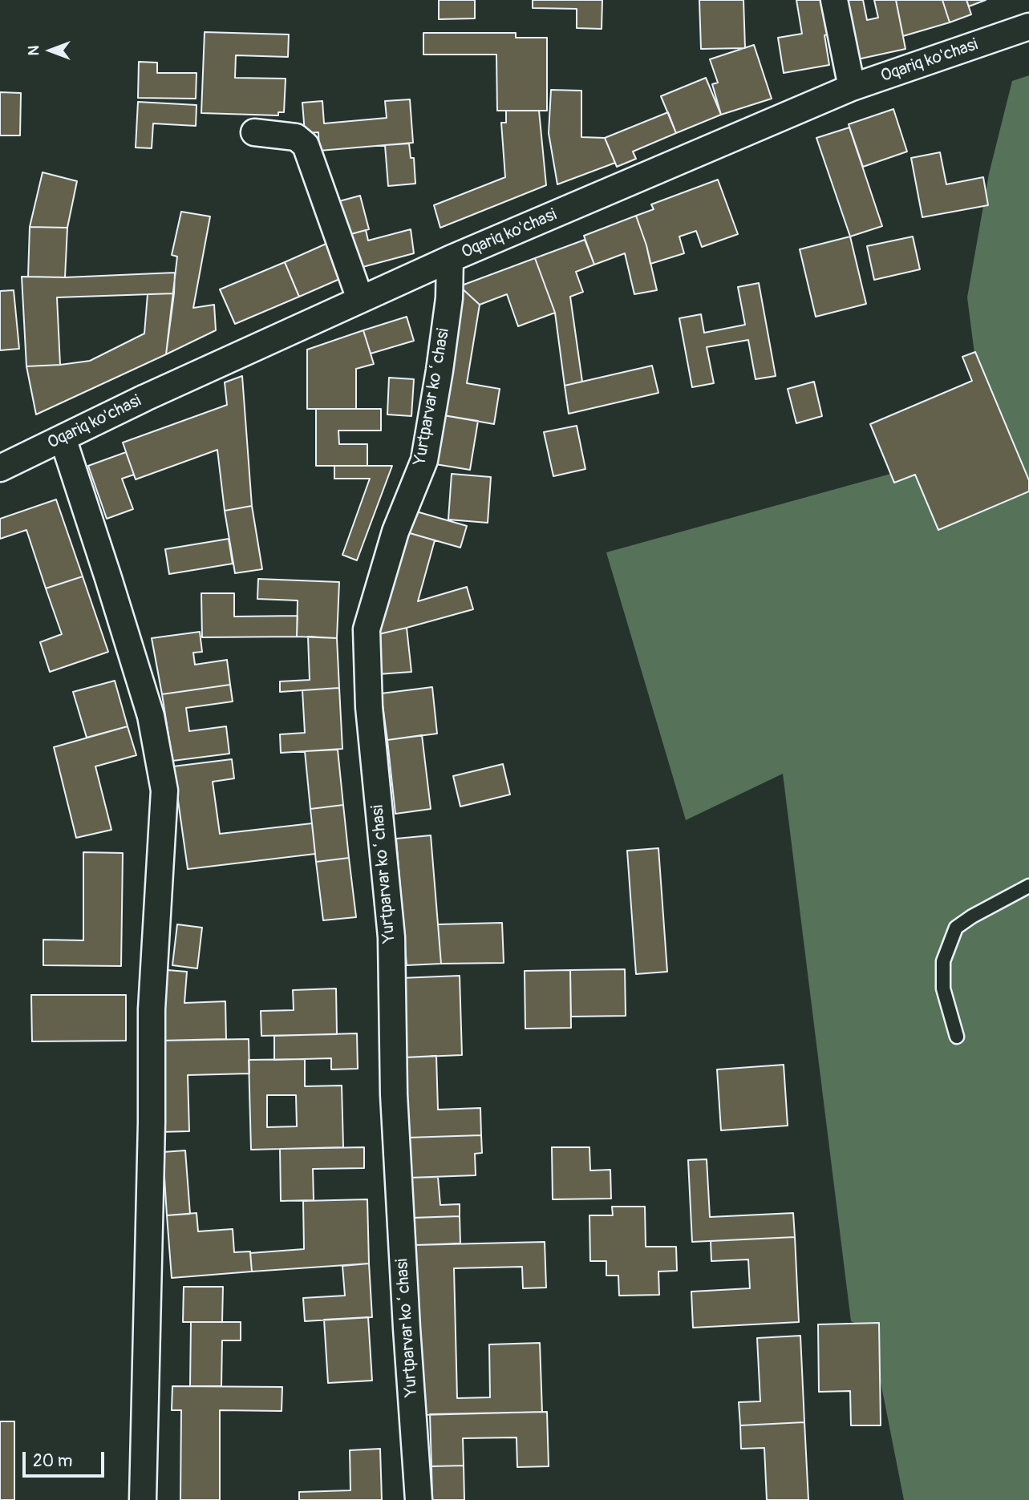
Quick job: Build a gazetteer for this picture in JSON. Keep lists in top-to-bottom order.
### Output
{
  "streets": {
    "street": ["Oqariq ko'chasi", "Yurtparvar koʻchasi"]
  },
  "crossings": [
    ["Oqariq ko'chasi", "Yurtparvar koʻchasi"]
  ],
  "scale_bar": "20 m",
  "north": "left"
}
